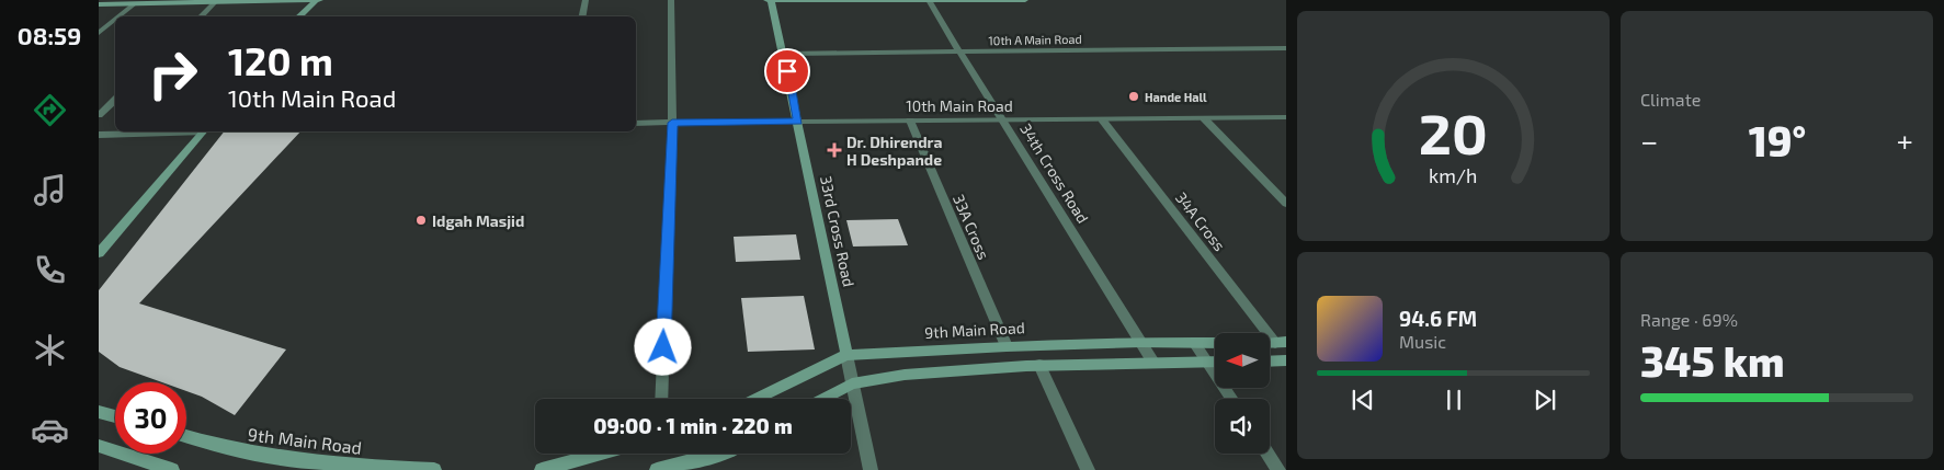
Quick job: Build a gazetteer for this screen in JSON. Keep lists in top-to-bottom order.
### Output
{
  "streets": {
    "main road": ["33rd Cross Road", "9th Main Road"],
    "street": [
      "10th A Main Road",
      "10th Main Road",
      "34th Cross Road",
      "34A Cross",
      "33A Cross"
    ]
  },
  "crossings": [
    ["10th A Main Road", "34th Cross Road"],
    ["10th A Main Road", "33rd Cross Road"],
    ["10th Main Road", "34th Cross Road"],
    ["10th Main Road", "34A Cross"],
    ["10th Main Road", "33A Cross"],
    ["10th Main Road", "33rd Cross Road"],
    ["34th Cross Road", "9th Main Road"],
    ["33A Cross", "9th Main Road"],
    ["33rd Cross Road", "9th Main Road"]
  ],
  "places": {
    "other": ["Hande Hall", "Idgah Masjid"],
    "health": ["Dr. Dhirendra H Deshpande"]
  },
  "north": "left",
  "page": {
    "tabs": "08:59",
    "tile": [
      "Climate",
      ["Range · 69%", "345 km"]
    ],
    "turn": ["120 m", "10th Main Road"],
    "heat": ["−", "19°", "+"],
    "song": ["94.6 FM", "Music"],
    "limit": "30",
    "trip": "09:00 · 1 min · 220 m",
    "gauge": ["20", "km/h"]
  }
}
